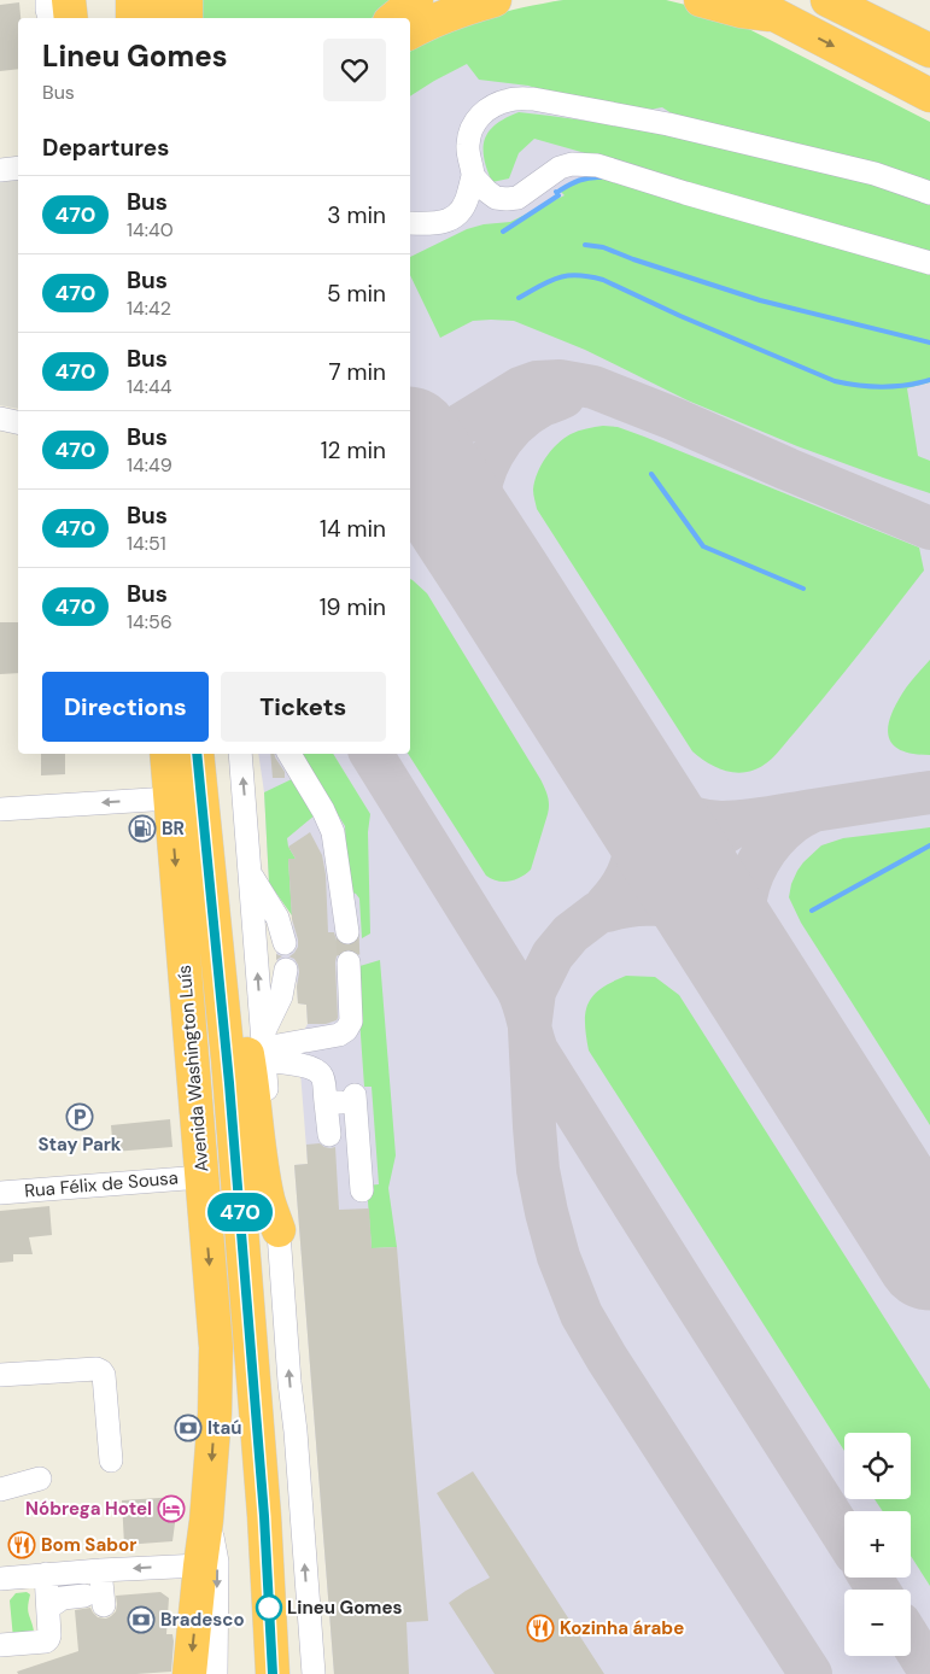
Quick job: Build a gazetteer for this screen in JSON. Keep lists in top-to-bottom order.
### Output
{
  "streets": {
    "highway": ["Avenida Washington Luís"],
    "street": ["Rua Félix de Sousa"]
  },
  "crossings": [
    ["Avenida Washington Luís", "Rua Félix de Sousa"]
  ],
  "places": {
    "fuel station": ["BR"],
    "parking": ["Stay Park"],
    "bank": ["Itaú", "Bradesco"],
    "hotel": ["Nóbrega Hotel"],
    "restaurant": ["Bom Sabor", "Kozinha árabe"],
    "other": ["Lineu Gomes"]
  },
  "lines": ["bus line 470"],
  "page": {
    "on_map": "470",
    "heading": [
      ["Lineu Gomes", "Bus"],
      "Departures"
    ],
    "list": [
      {
        "mark": "470",
        "name": "Bus",
        "note": "14:40",
        "value": "3 min"
      },
      {
        "mark": "470",
        "name": "Bus",
        "note": "14:42",
        "value": "5 min"
      },
      {
        "mark": "470",
        "name": "Bus",
        "note": "14:44",
        "value": "7 min"
      },
      {
        "mark": "470",
        "name": "Bus",
        "note": "14:49",
        "value": "12 min"
      },
      {
        "mark": "470",
        "name": "Bus",
        "note": "14:51",
        "value": "14 min"
      },
      {
        "mark": "470",
        "name": "Bus",
        "note": "14:56",
        "value": "19 min"
      }
    ],
    "buttons": ["Directions", "Tickets"],
    "map_buttons": ["+", "−"]
  }
}
